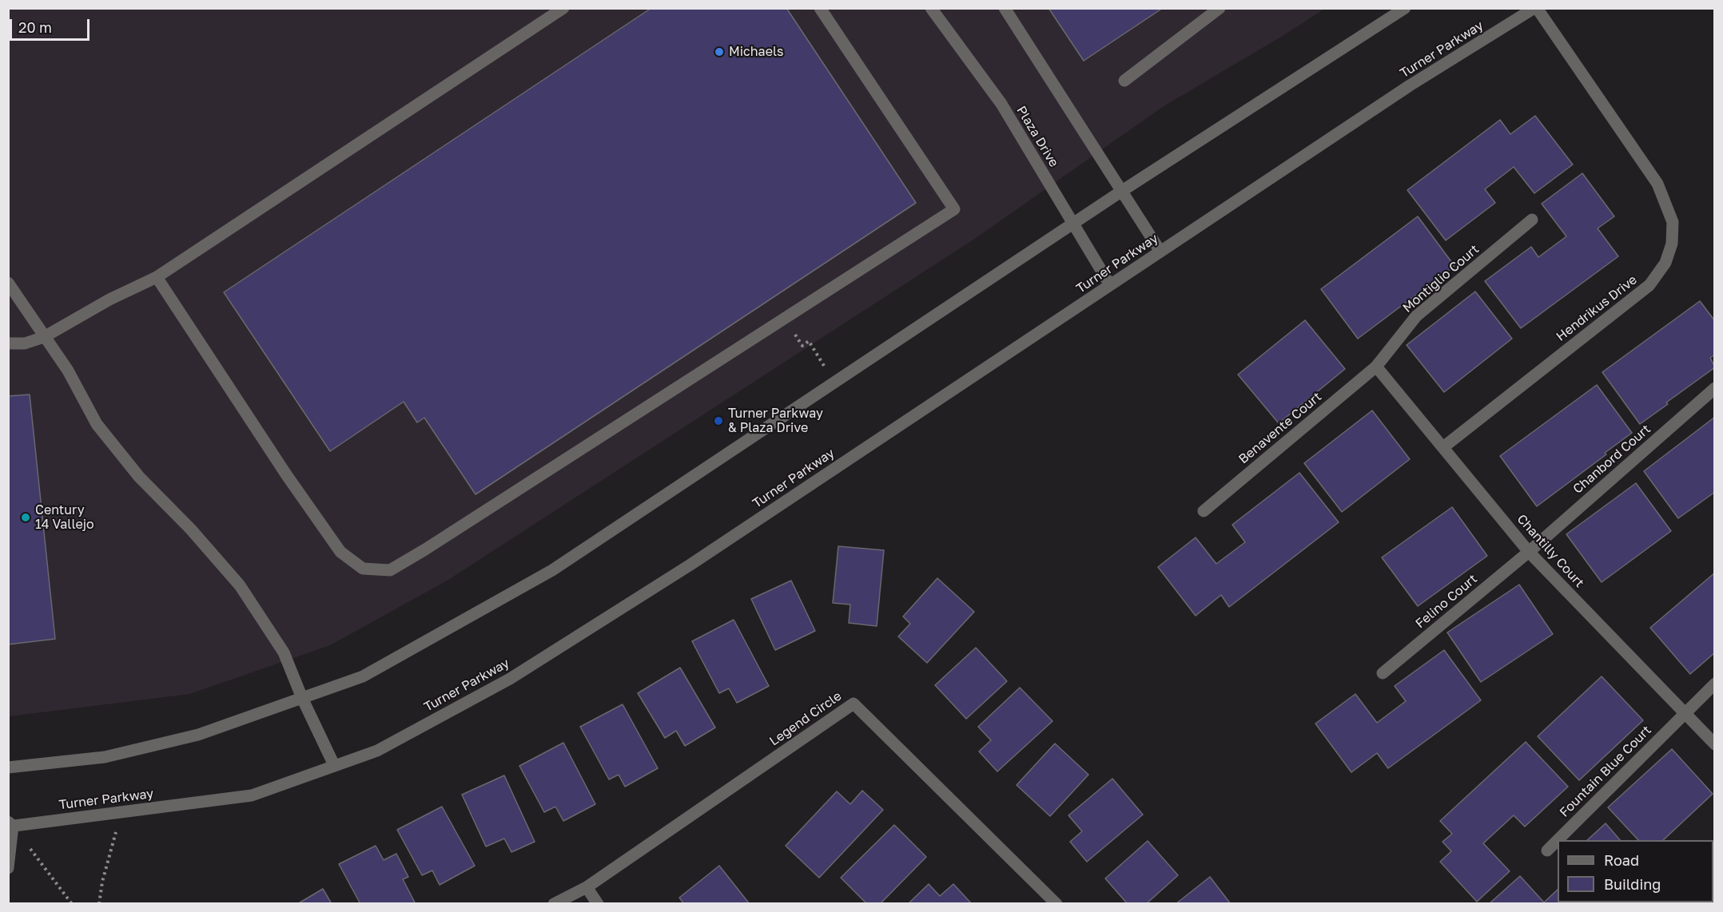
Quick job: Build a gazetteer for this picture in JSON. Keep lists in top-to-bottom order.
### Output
{
  "streets": {
    "street": [
      "Turner Parkway",
      "Plaza Drive",
      "Montiglio Court",
      "Hendrikus Drive",
      "Benavente Court",
      "Chanbord Court",
      "Chantilly Court",
      "Felino Court",
      "Legend Circle",
      "Fountain Blue Court"
    ]
  },
  "crossings": [
    ["Turner Parkway", "Plaza Drive"],
    ["Turner Parkway", "Hendrikus Drive"],
    ["Montiglio Court", "Benavente Court"],
    ["Montiglio Court", "Chantilly Court"],
    ["Hendrikus Drive", "Chantilly Court"],
    ["Benavente Court", "Chantilly Court"],
    ["Chanbord Court", "Chantilly Court"],
    ["Chanbord Court", "Felino Court"],
    ["Chantilly Court", "Felino Court"],
    ["Chantilly Court", "Fountain Blue Court"]
  ],
  "places": ["Michaels", "Turner Parkway & Plaza Drive", "Century 14 Vallejo"],
  "legend": ["Road", "Building"],
  "scale_bar": "20 m"
}
